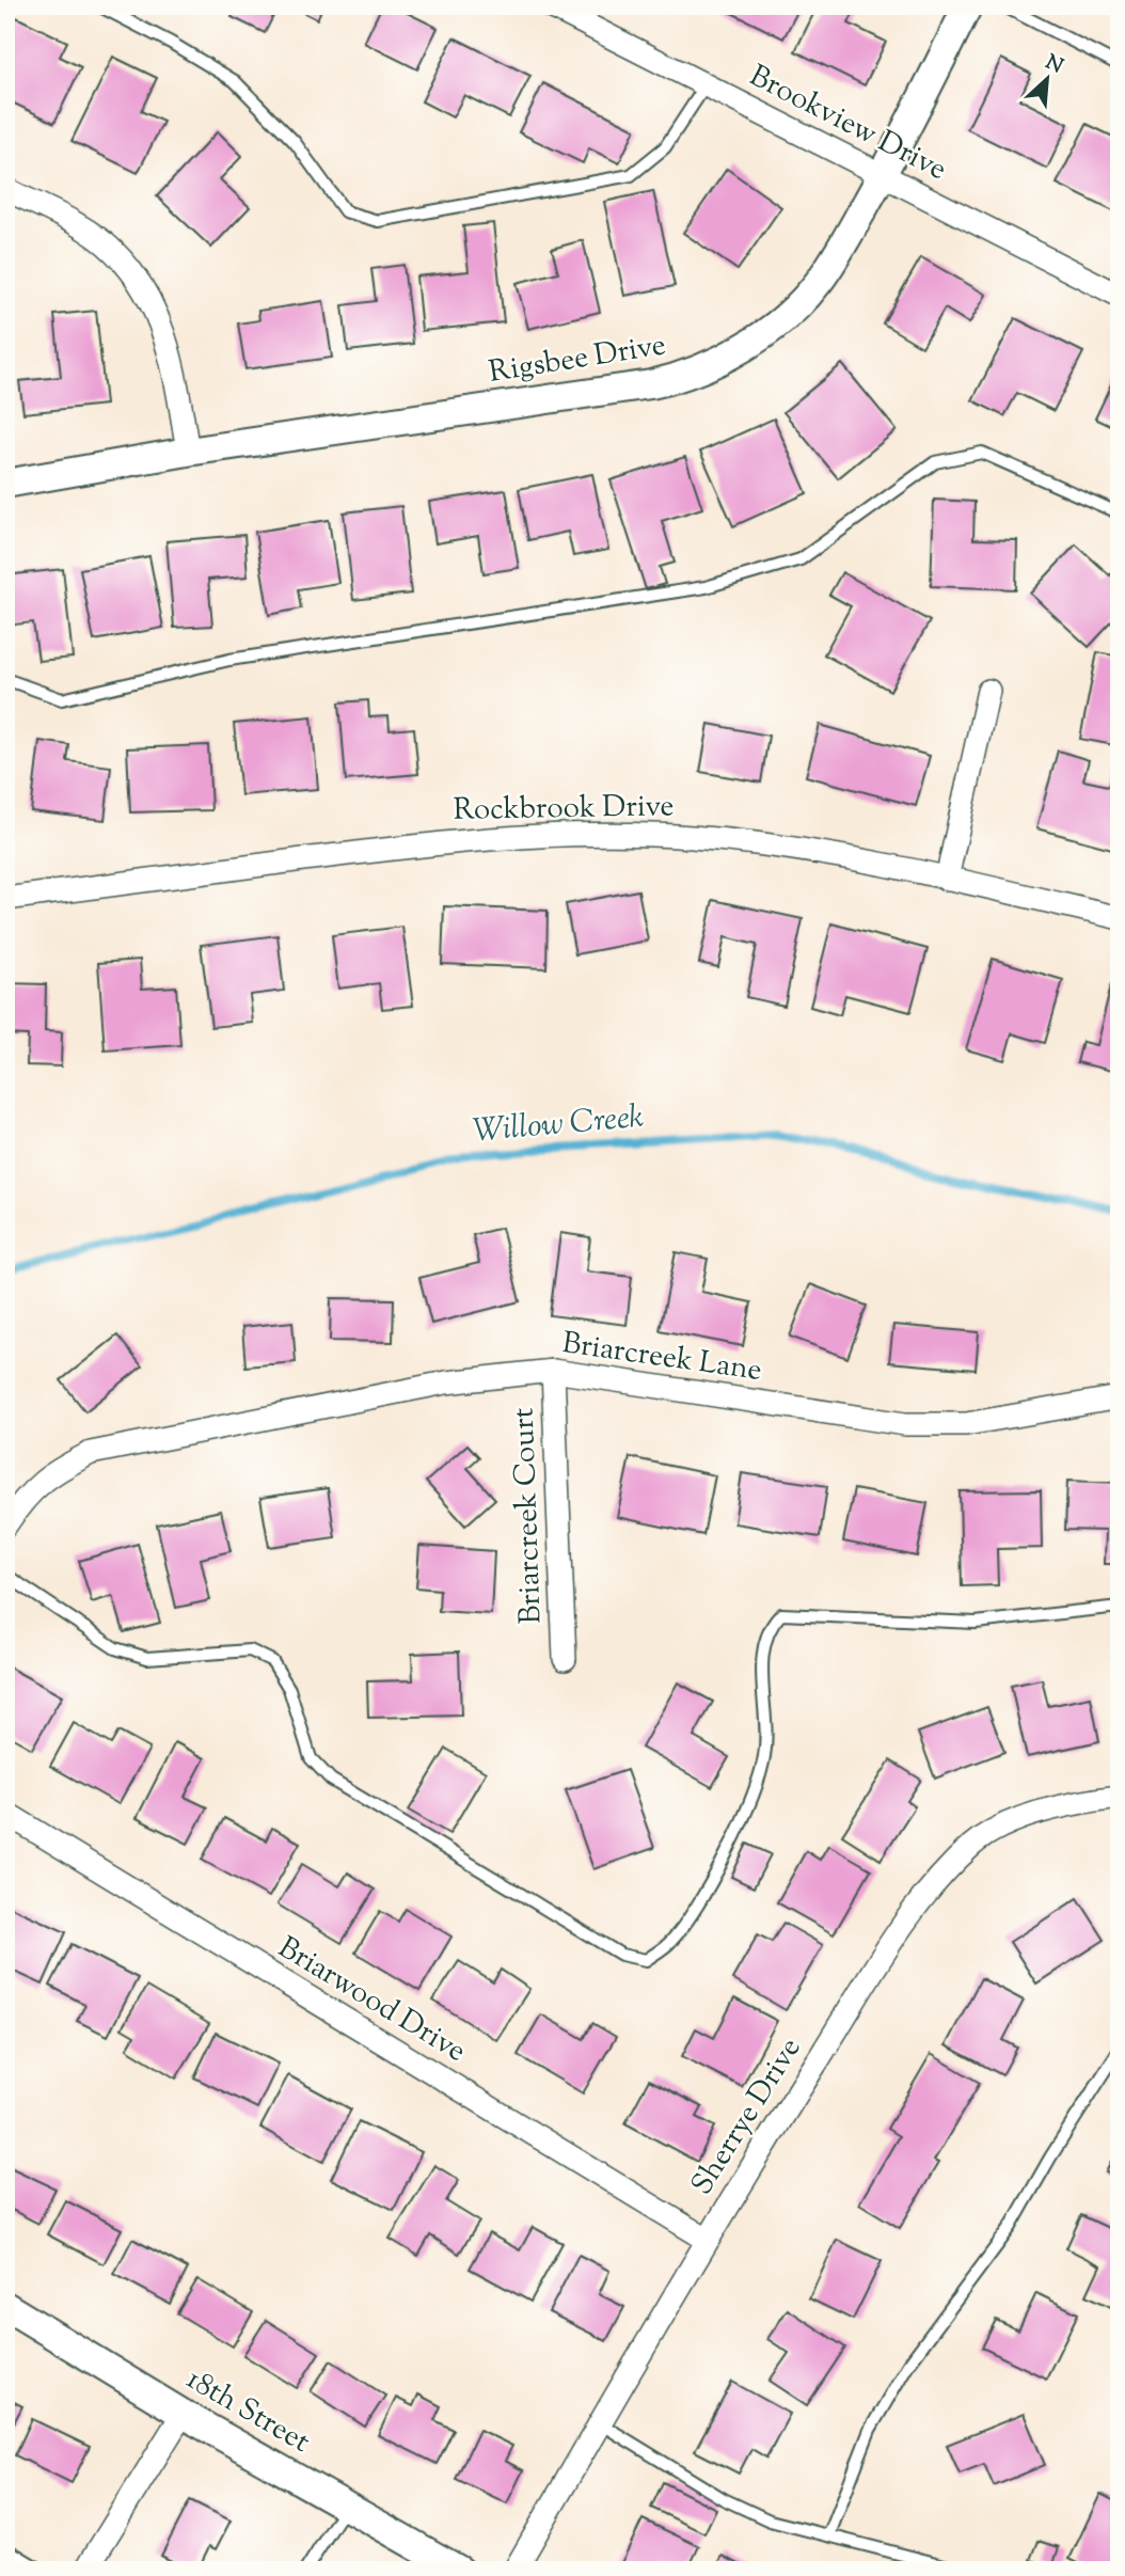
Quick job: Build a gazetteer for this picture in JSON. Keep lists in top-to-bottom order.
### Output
{
  "streets": {
    "street": [
      "Brookview Drive",
      "Rigsbee Drive",
      "Rockbrook Drive",
      "Briarcreek Lane",
      "Briarcreek Court",
      "Briarwood Drive",
      "Sherrye Drive",
      "18th Street"
    ]
  },
  "crossings": [
    ["Brookview Drive", "Rigsbee Drive"],
    ["Briarcreek Lane", "Briarcreek Court"],
    ["Briarwood Drive", "Sherrye Drive"]
  ],
  "water": ["Willow Creek"],
  "north": "top right"
}
